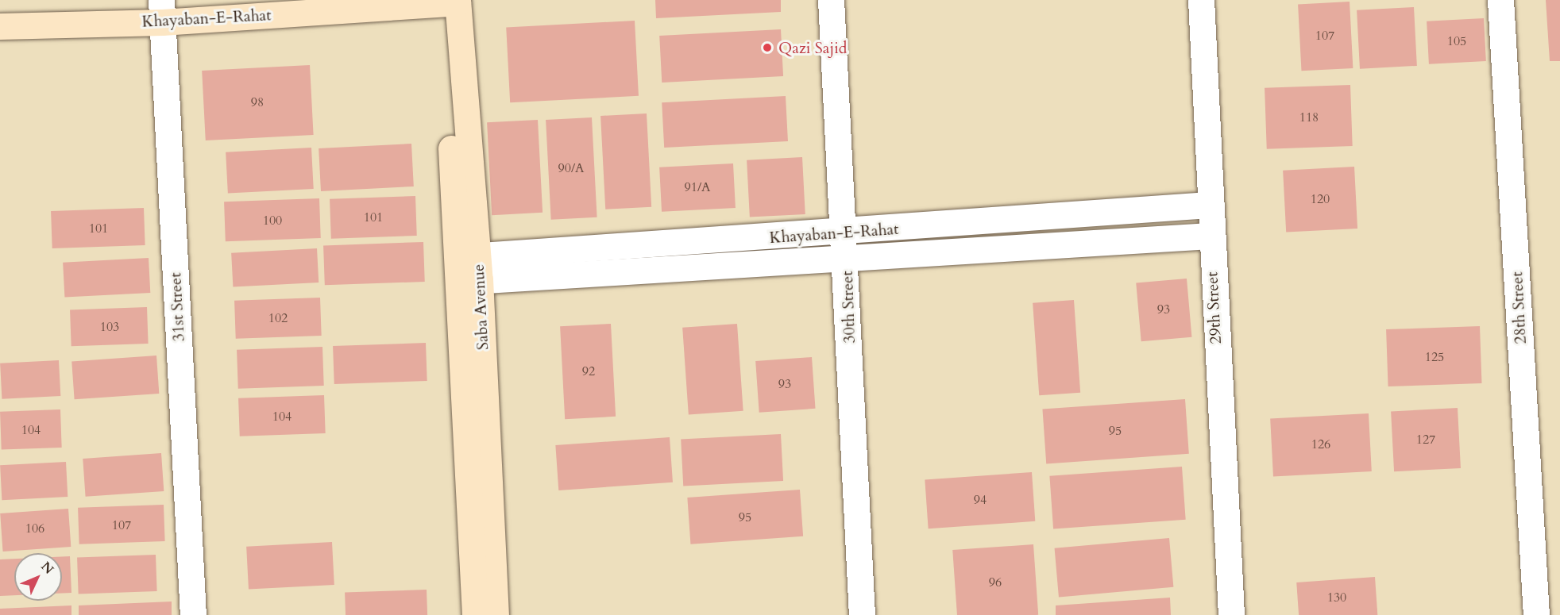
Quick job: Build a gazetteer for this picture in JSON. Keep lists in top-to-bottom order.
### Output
{
  "streets": {
    "main road": ["Khayaban-E-Rahat", "Saba Avenue"],
    "street": [
      "31st Street",
      "30th Street",
      "29th Street",
      "28th Street"
    ]
  },
  "crossings": [
    ["Khayaban-E-Rahat", "31st Street"],
    ["Khayaban-E-Rahat", "Saba Avenue"],
    ["Khayaban-E-Rahat", "30th Street"],
    ["Khayaban-E-Rahat", "29th Street"]
  ],
  "places": ["Qazi Sajid"],
  "house_numbers": [
    "107",
    "105",
    "98",
    "118",
    "90/A",
    "91/A",
    "120",
    "101",
    "100",
    "101",
    "93",
    "102",
    "103",
    "125",
    "92",
    "93",
    "104",
    "104",
    "95",
    "127",
    "126",
    "94",
    "95",
    "107",
    "106",
    "96",
    "130"
  ],
  "north": "top right"
}
